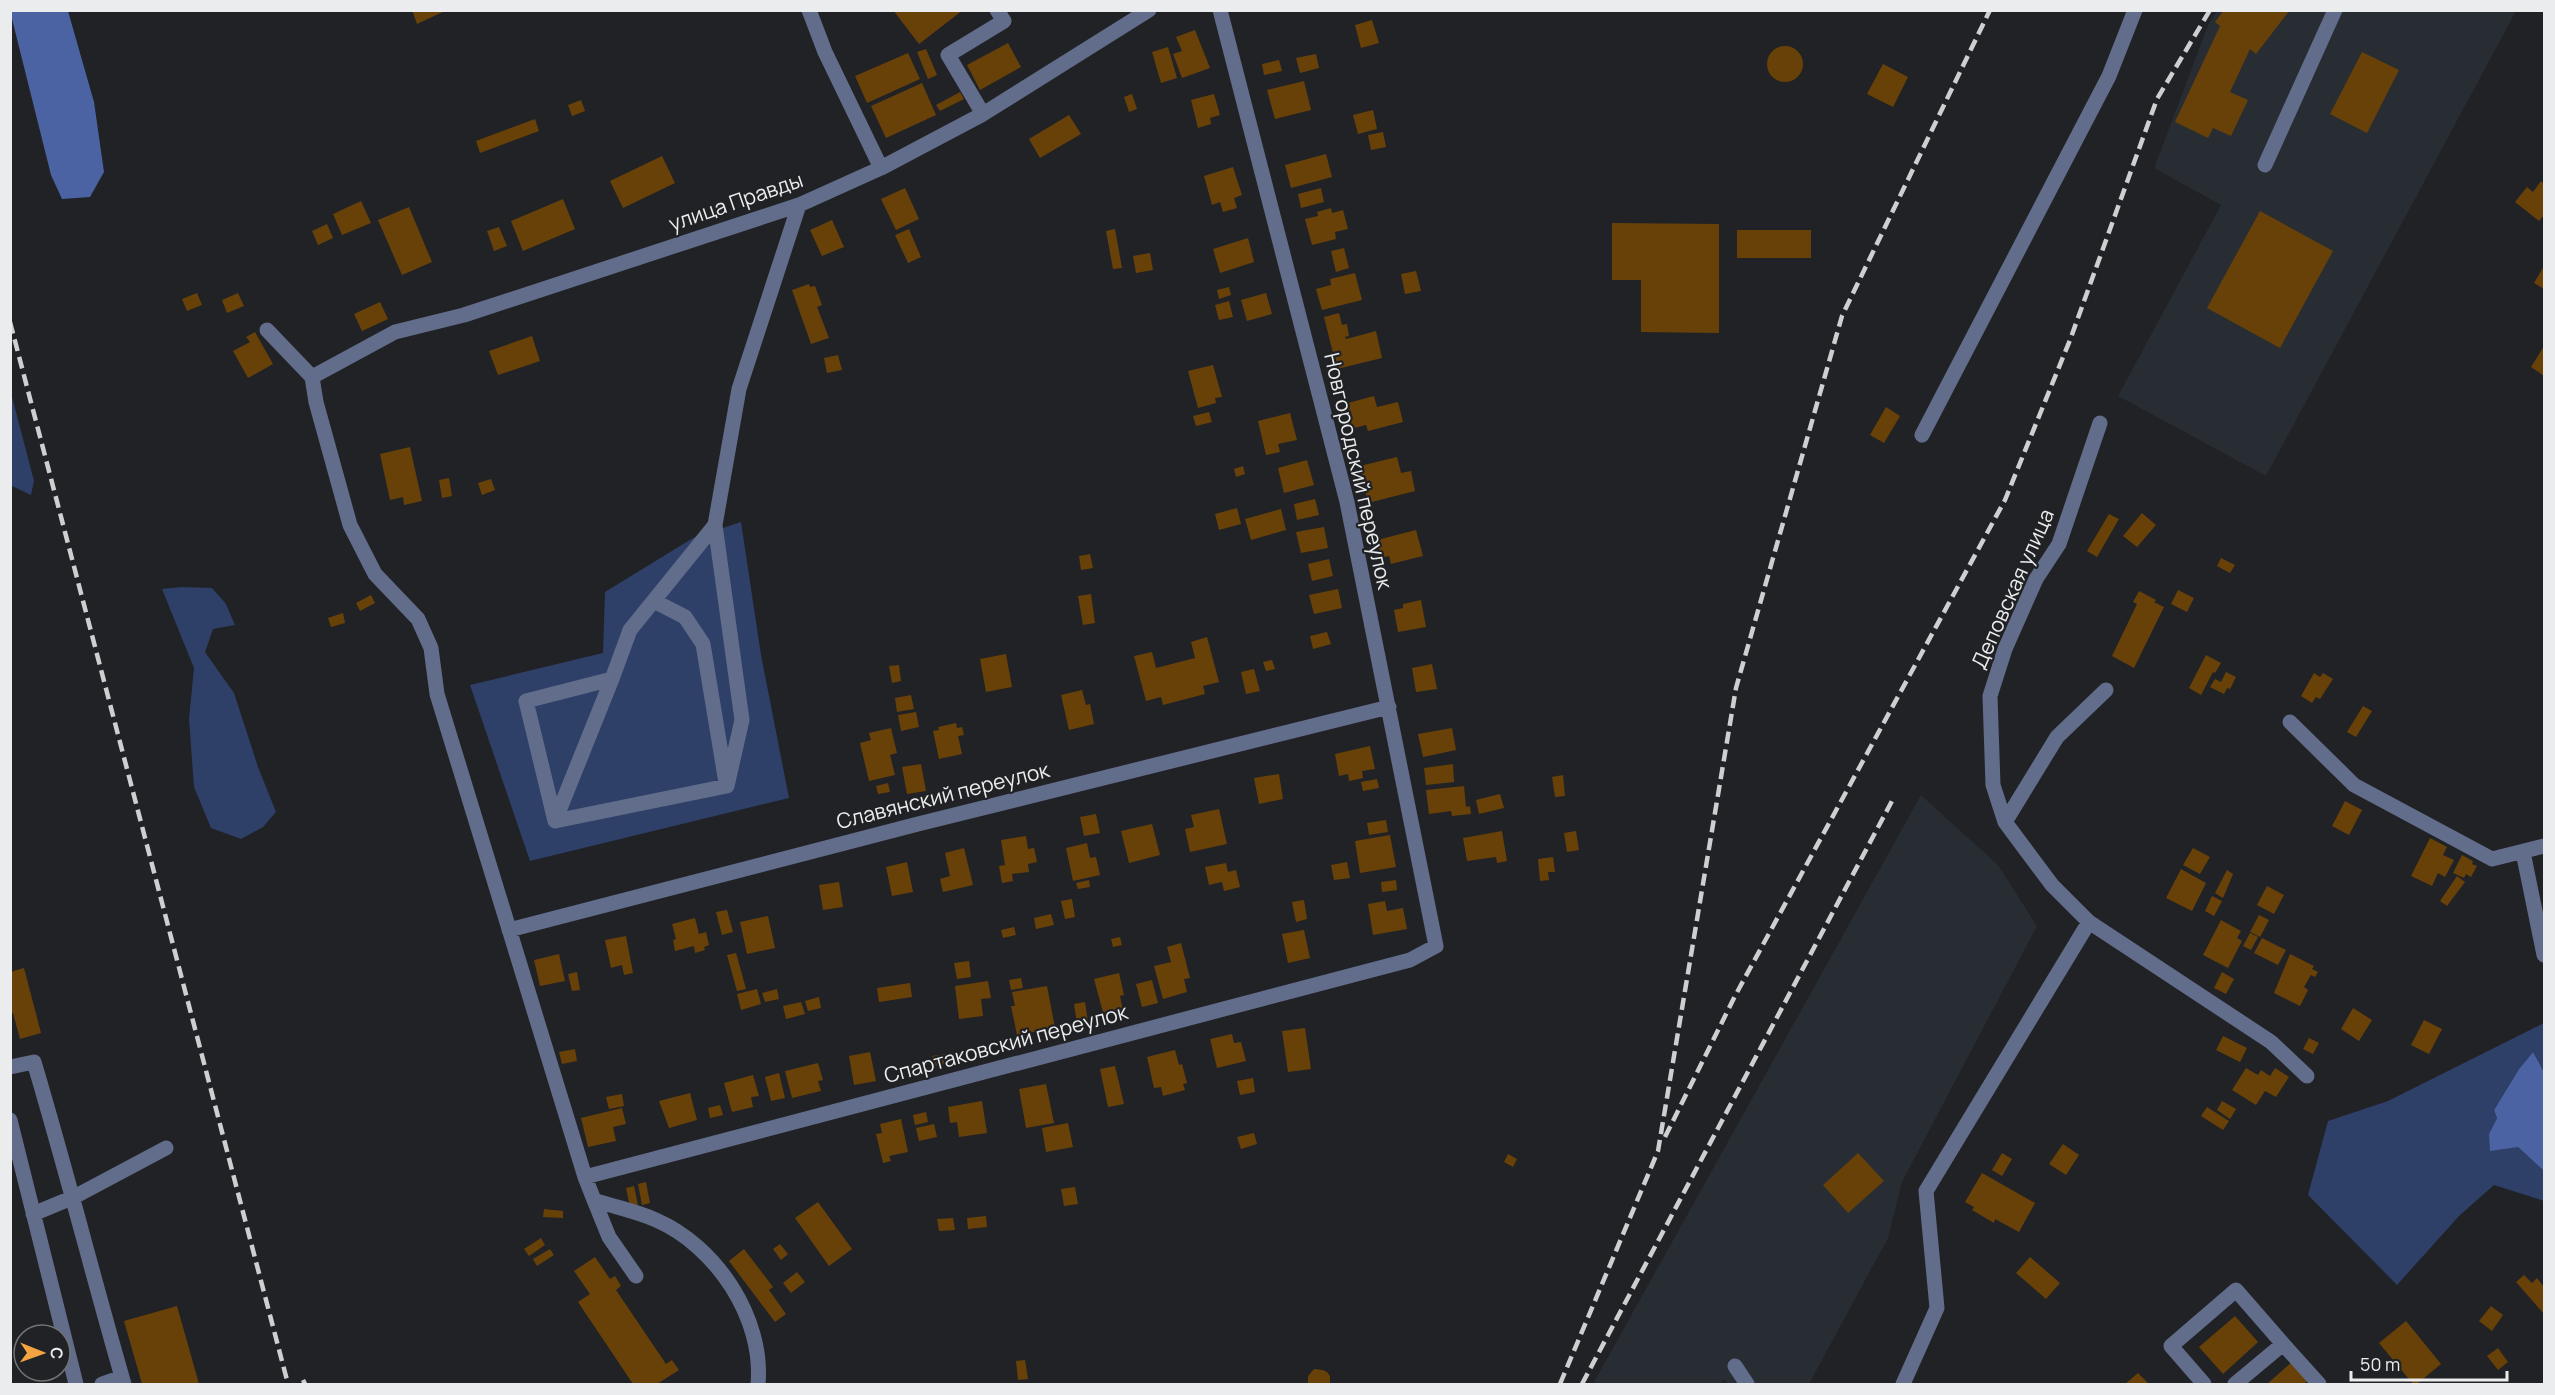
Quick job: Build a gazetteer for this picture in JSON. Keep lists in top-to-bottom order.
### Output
{
  "streets": {
    "street": [
      "улица Правды",
      "Новгородский переулок",
      "Деповская улица",
      "Славянский переулок",
      "Спартаковский переулок"
    ]
  },
  "crossings": [
    ["Новгородский переулок", "Славянский переулок"],
    ["Новгородский переулок", "Спартаковский переулок"]
  ],
  "scale_bar": "50 m",
  "north": "right"
}
